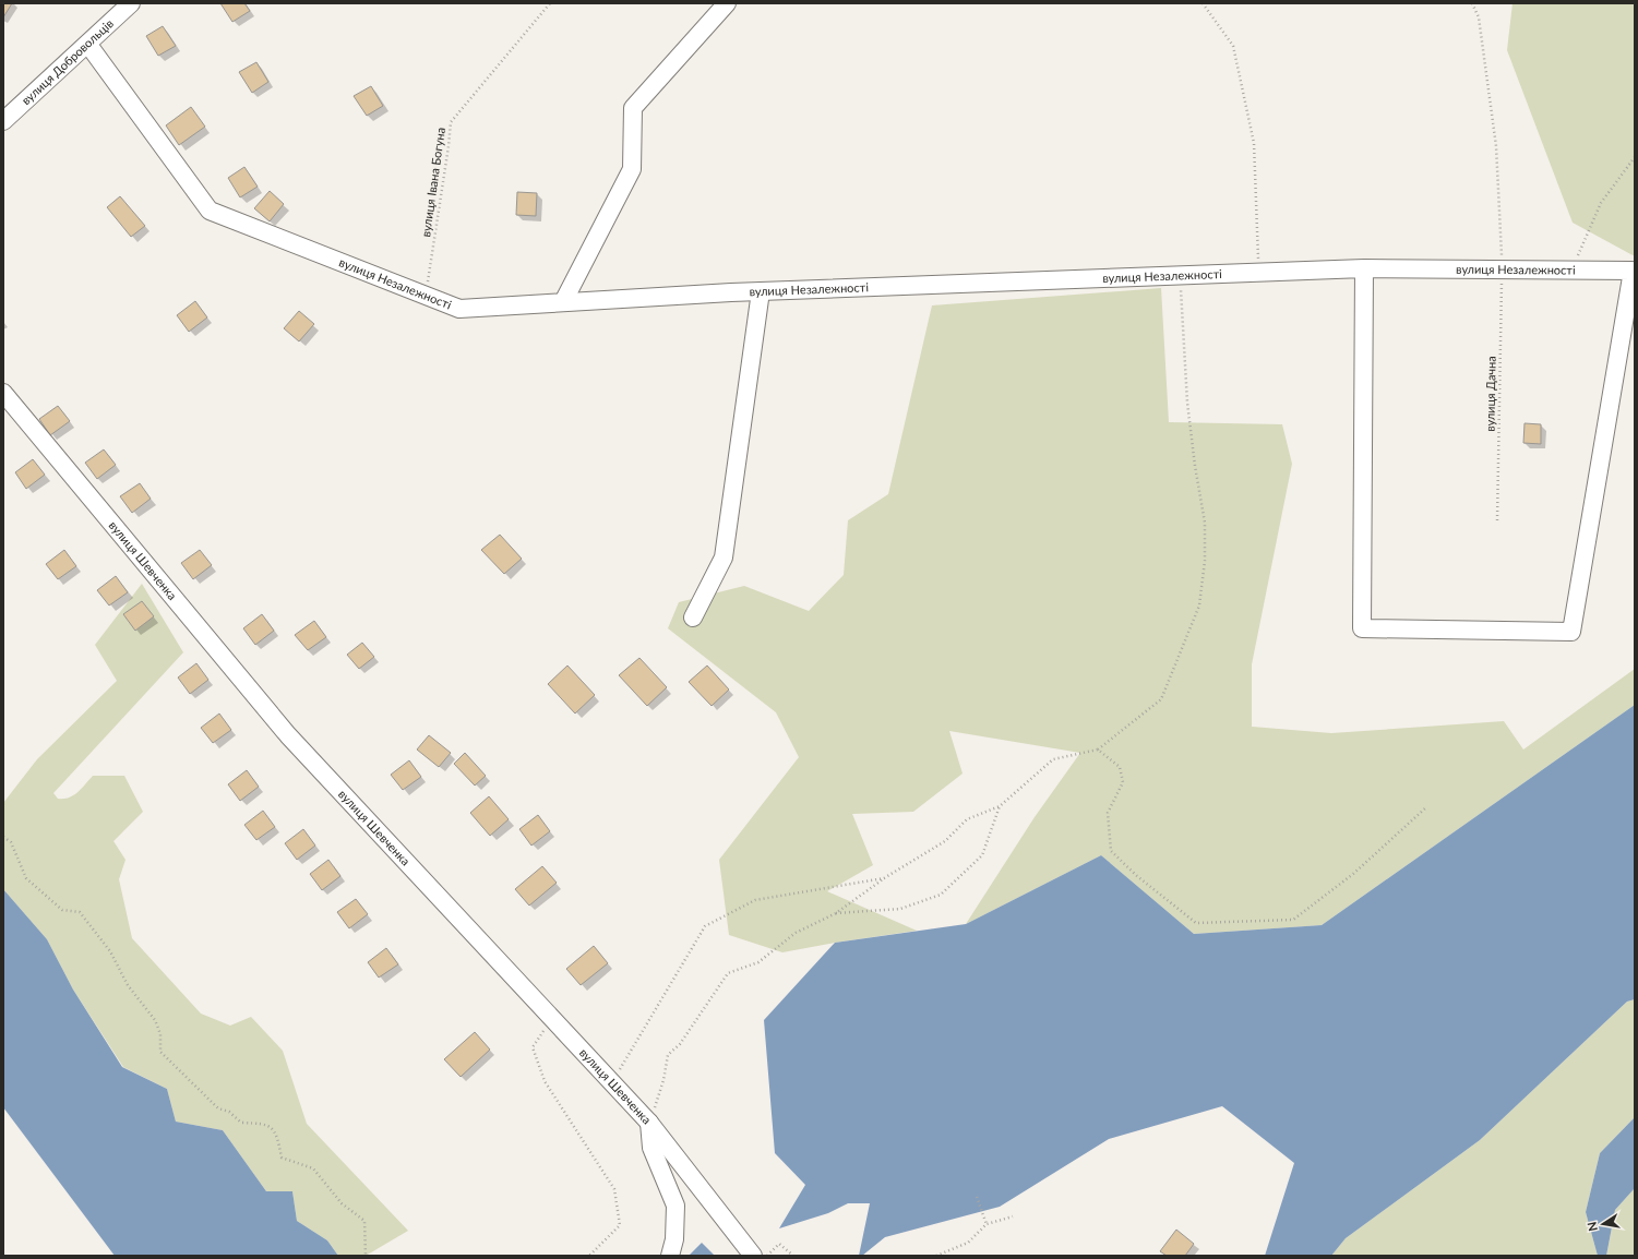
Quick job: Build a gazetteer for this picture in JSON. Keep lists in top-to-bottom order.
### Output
{
  "streets": {
    "street": ["вулиця Добровольців", "вулиця Незалежності", "вулиця Шевченка"],
    "path": ["вулиця Івана Богуна", "вулиця Дачна"]
  },
  "crossings": [
    ["вулиця Добровольців", "вулиця Незалежності"],
    ["вулиця Івана Богуна", "вулиця Незалежності"],
    ["вулиця Незалежності", "вулиця Дачна"]
  ],
  "north": "left"
}
